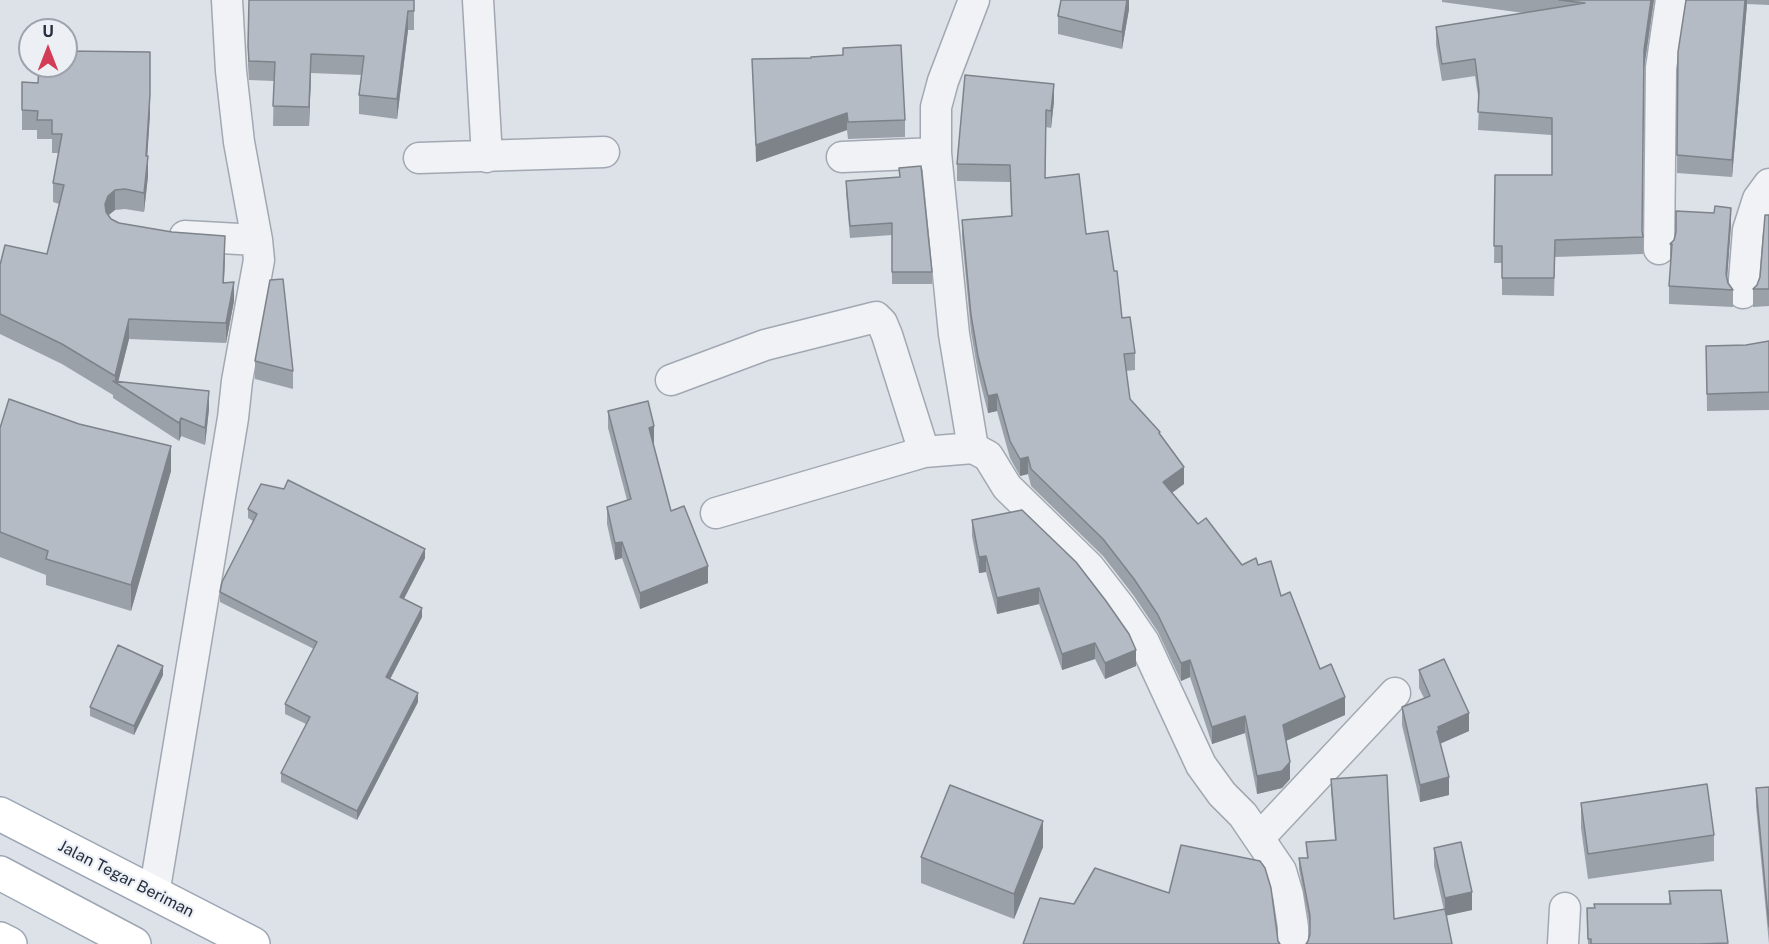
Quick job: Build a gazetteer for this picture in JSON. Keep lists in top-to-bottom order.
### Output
{
  "streets": {
    "main road": ["Jalan Tegar Beriman"]
  },
  "north": "top"
}
